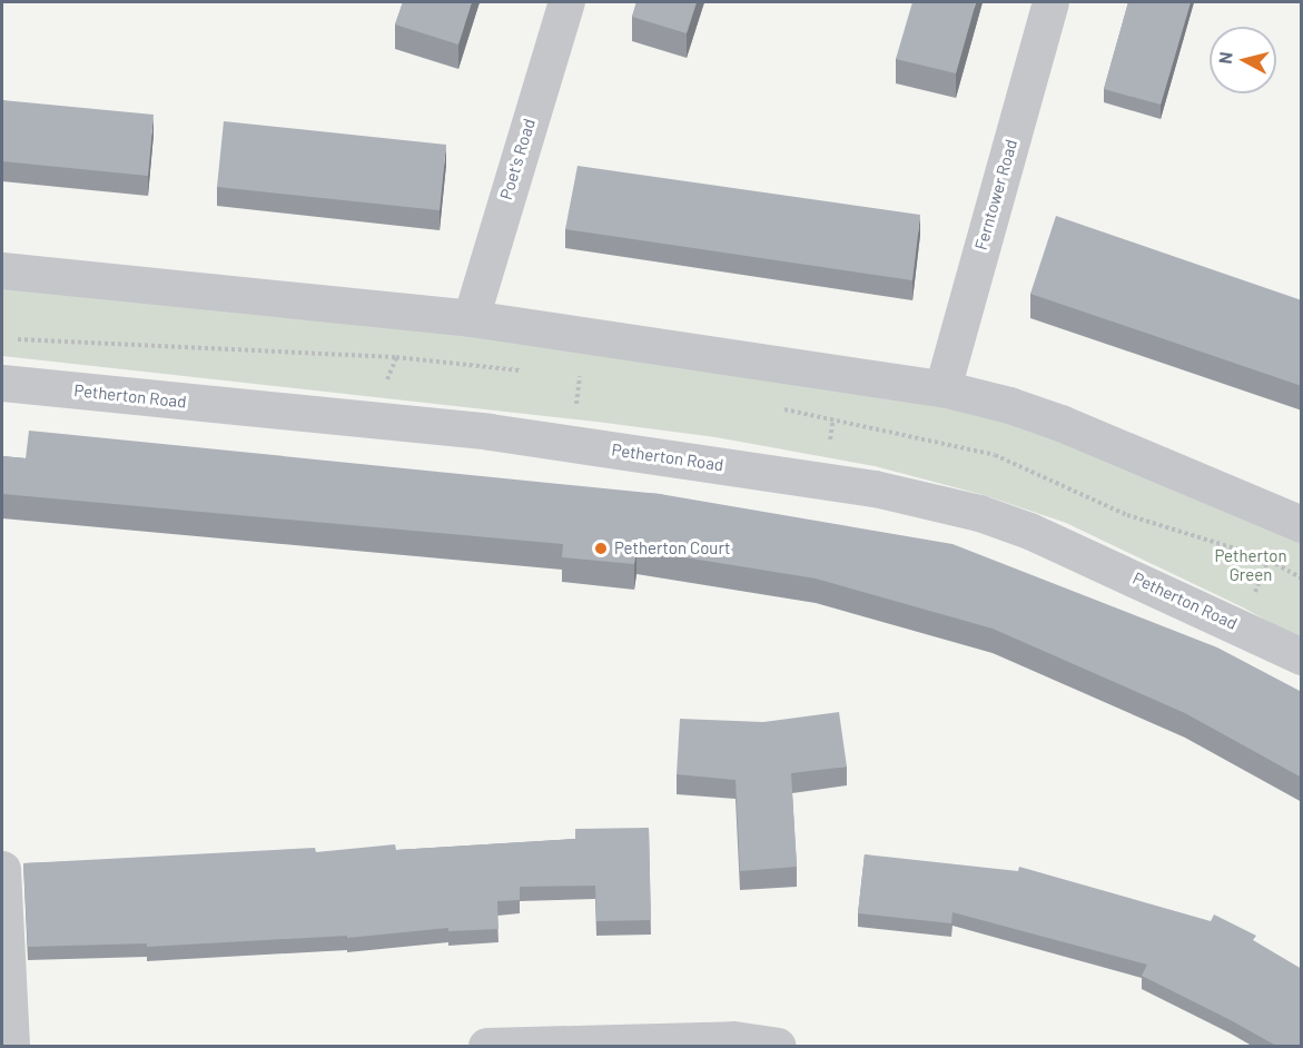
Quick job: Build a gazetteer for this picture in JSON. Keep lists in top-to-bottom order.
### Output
{
  "streets": {
    "street": ["Poet's Road", "Ferntower Road", "Petherton Road"]
  },
  "parks": ["Petherton Green"],
  "places": ["Petherton Court"],
  "north": "left"
}
